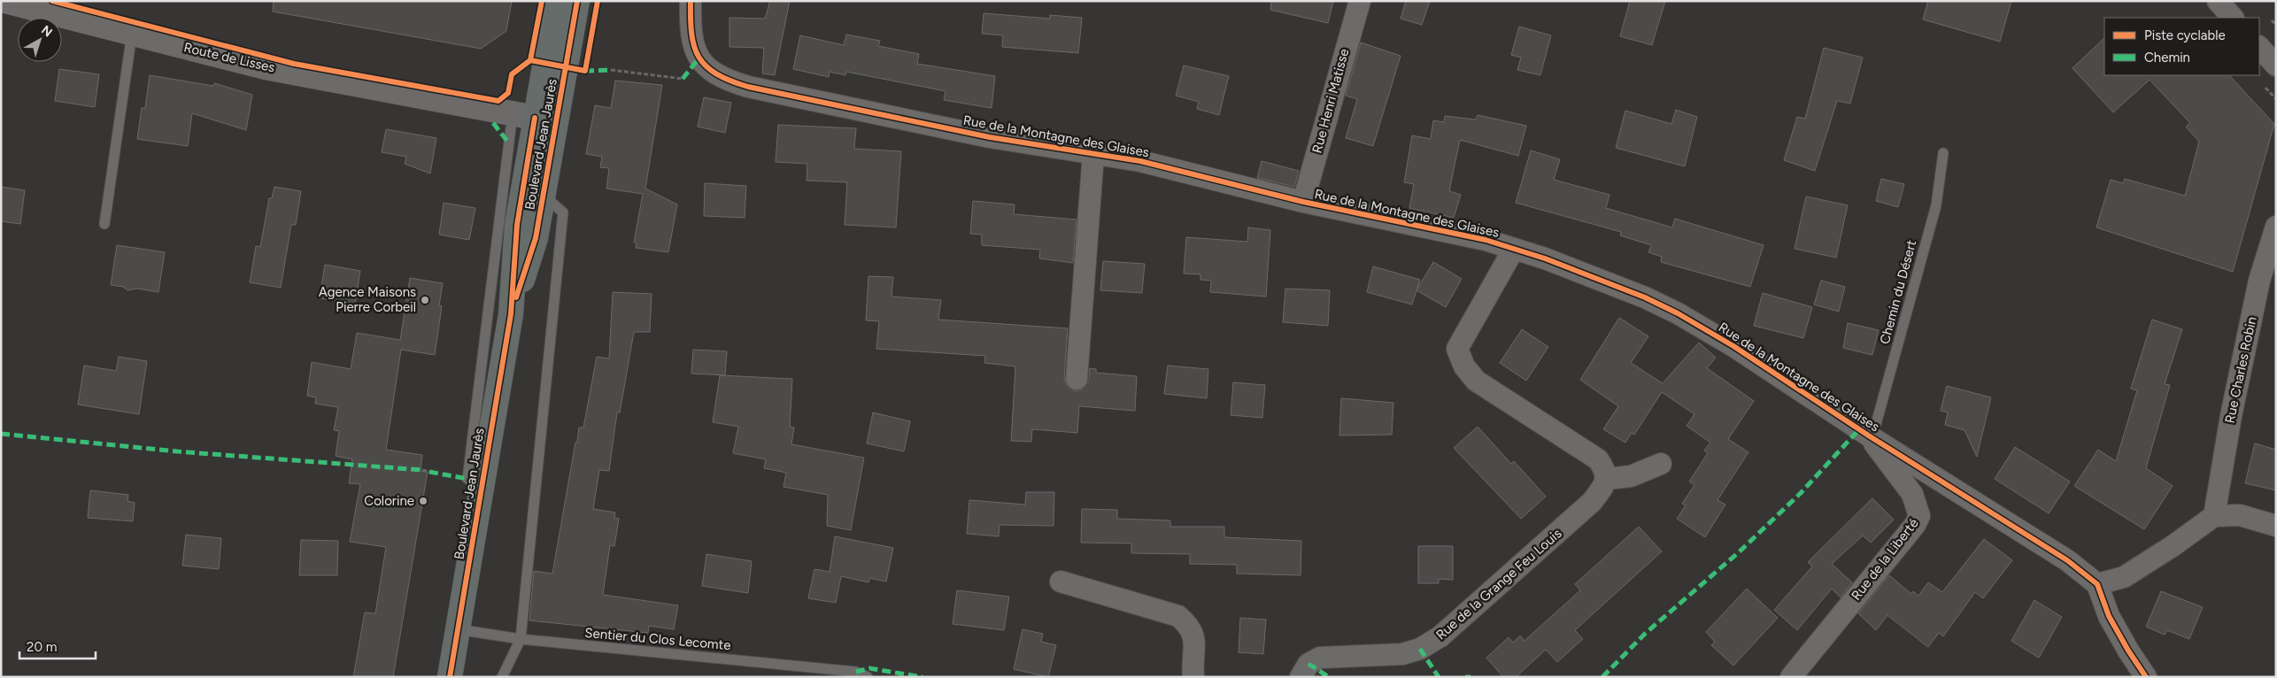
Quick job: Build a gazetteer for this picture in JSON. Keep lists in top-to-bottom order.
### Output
{
  "streets": {
    "main road": ["Boulevard Jean Jaurès"],
    "street": [
      "Route de Lisses",
      "Rue Henri Matisse",
      "Rue de la Montagne des Glaises",
      "Rue Charles Robin",
      "Rue de la Liberté",
      "Rue de la Grange Feu Louis"
    ],
    "lane": ["Chemin du Désert", "Sentier du Clos Lecomte"]
  },
  "crossings": [
    ["Route de Lisses", "Boulevard Jean Jaurès"],
    ["Rue Henri Matisse", "Rue de la Montagne des Glaises"],
    ["Rue de la Montagne des Glaises", "Chemin du Désert"],
    ["Rue de la Montagne des Glaises", "Rue de la Liberté"],
    ["Boulevard Jean Jaurès", "Sentier du Clos Lecomte"],
    ["Chemin du Désert", "Rue de la Liberté"]
  ],
  "places": ["Agence Maisons Pierre Corbeil", "Colorine"],
  "legend": ["Piste cyclable", "Chemin"],
  "scale_bar": "20 m",
  "north": "top right"
}
